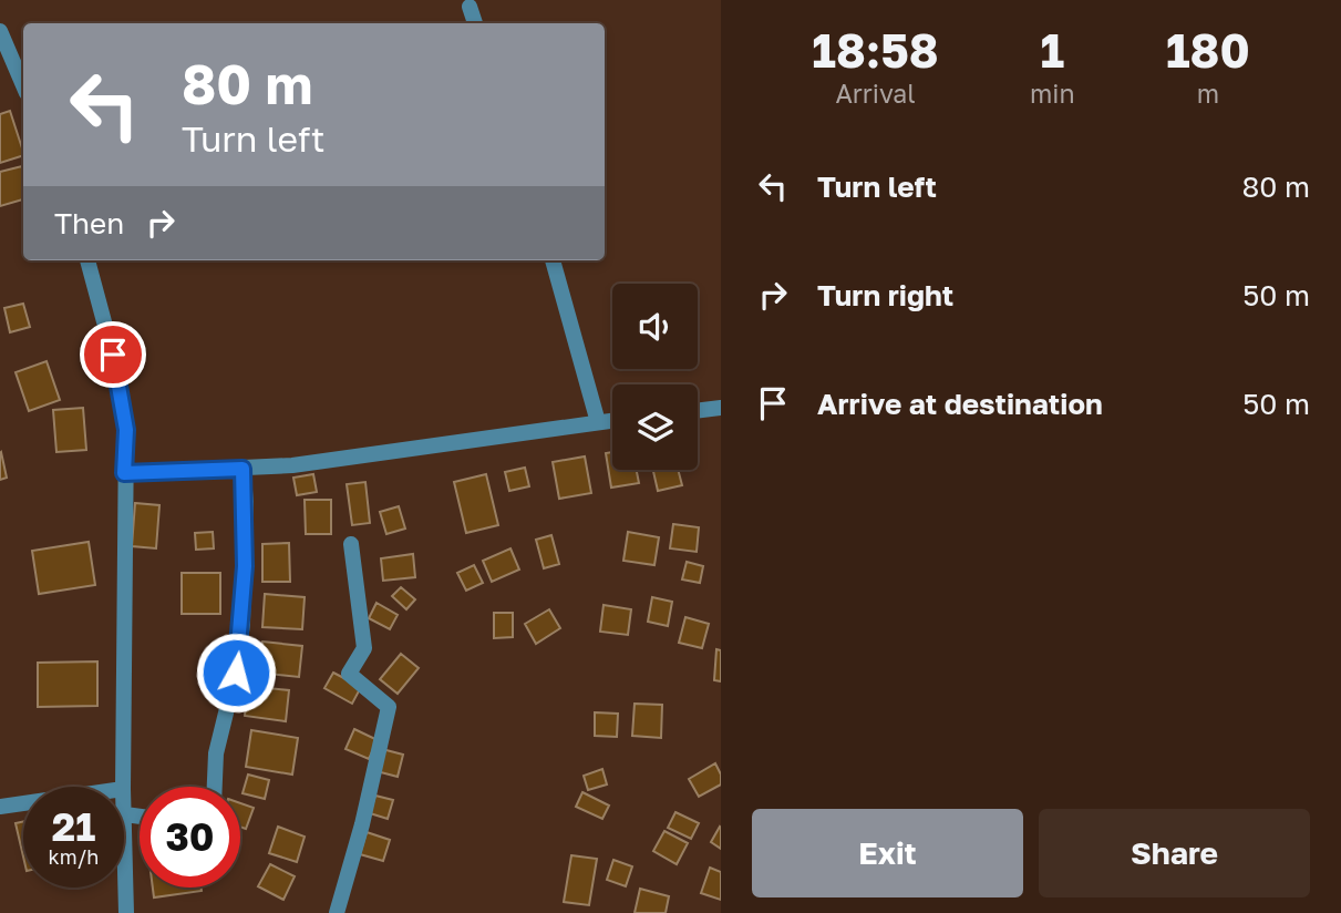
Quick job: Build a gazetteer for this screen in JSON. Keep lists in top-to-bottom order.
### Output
{
  "page": {
    "eta": [
      "18:58",
      "Arrival",
      "1",
      "min",
      "180",
      "m"
    ],
    "turn": ["80 m", "Turn left"],
    "list": [
      {
        "name": "Turn left",
        "value": "80 m"
      },
      {
        "name": "Turn right",
        "value": "50 m"
      },
      {
        "name": "Arrive at destination",
        "value": "50 m"
      }
    ],
    "then": "Then",
    "speed": "21 km/h",
    "limit": "30",
    "buttons": ["Exit", "Share"]
  }
}
